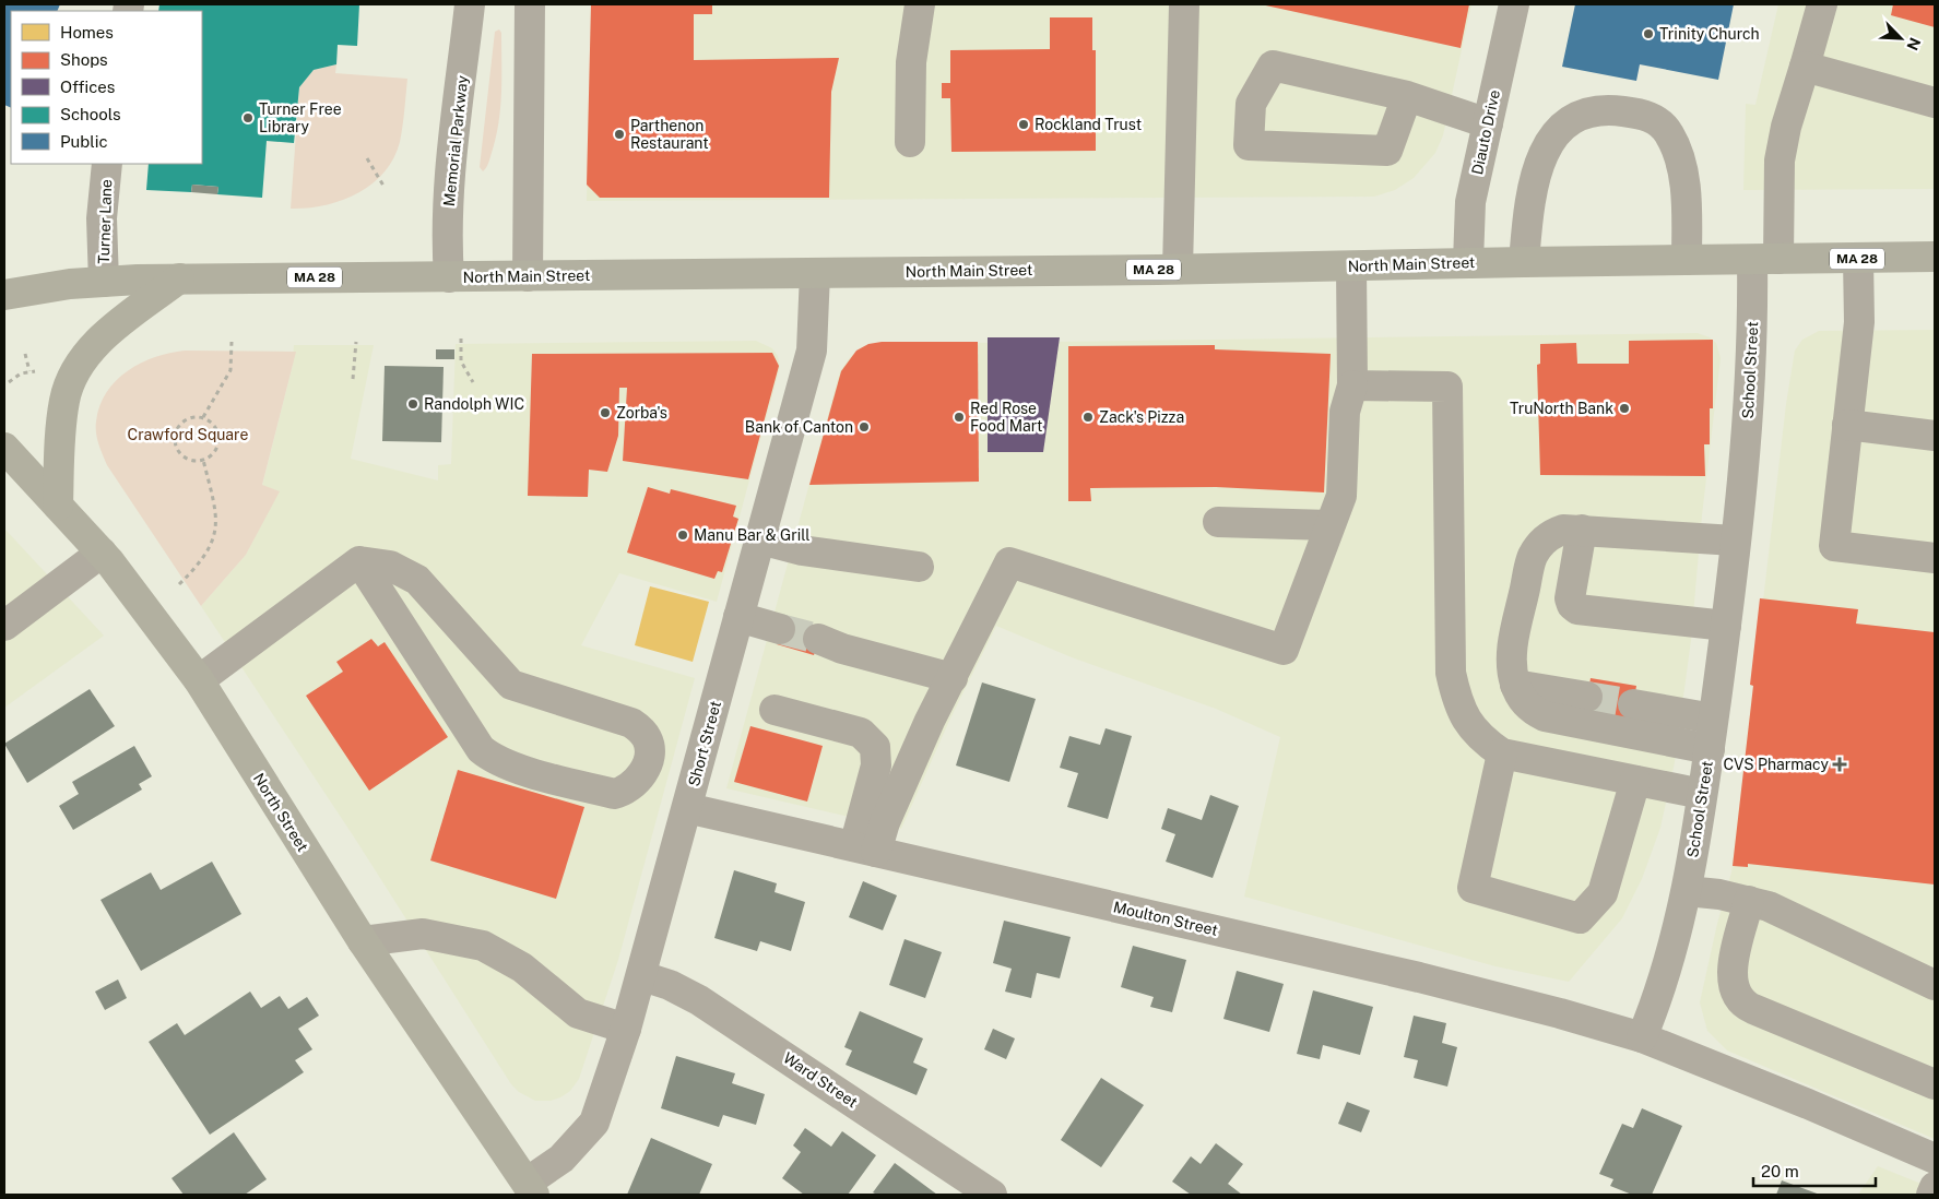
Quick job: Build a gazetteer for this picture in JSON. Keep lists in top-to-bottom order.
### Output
{
  "streets": {
    "main road": ["MA 28", "North Main Street", "North Street"],
    "street": [
      "Diauto Drive",
      "Memorial Parkway",
      "Turner Lane",
      "School Street",
      "Short Street",
      "Moulton Street",
      "Ward Street"
    ]
  },
  "crossings": [
    ["Diauto Drive", "North Main Street"],
    ["Memorial Parkway", "North Main Street"],
    ["Turner Lane", "North Main Street"],
    ["North Main Street", "School Street"],
    ["North Main Street", "Short Street"],
    ["School Street", "Moulton Street"],
    ["Short Street", "North Street"],
    ["Short Street", "Moulton Street"],
    ["Short Street", "Ward Street"]
  ],
  "parks": ["Crawford Square"],
  "places": {
    "other": [
      "Trinity Church",
      "Turner Free Library",
      "Rockland Trust",
      "Parthenon Restaurant",
      "Randolph WIC",
      "TruNorth Bank",
      "Zorba's",
      "Red Rose Food Mart",
      "Zack's Pizza",
      "Bank of Canton",
      "Manu Bar & Grill"
    ],
    "health": ["CVS Pharmacy"]
  },
  "legend": [
    "Homes",
    "Shops",
    "Offices",
    "Schools",
    "Public"
  ],
  "scale_bar": "20 m",
  "north": "bottom right"
}
